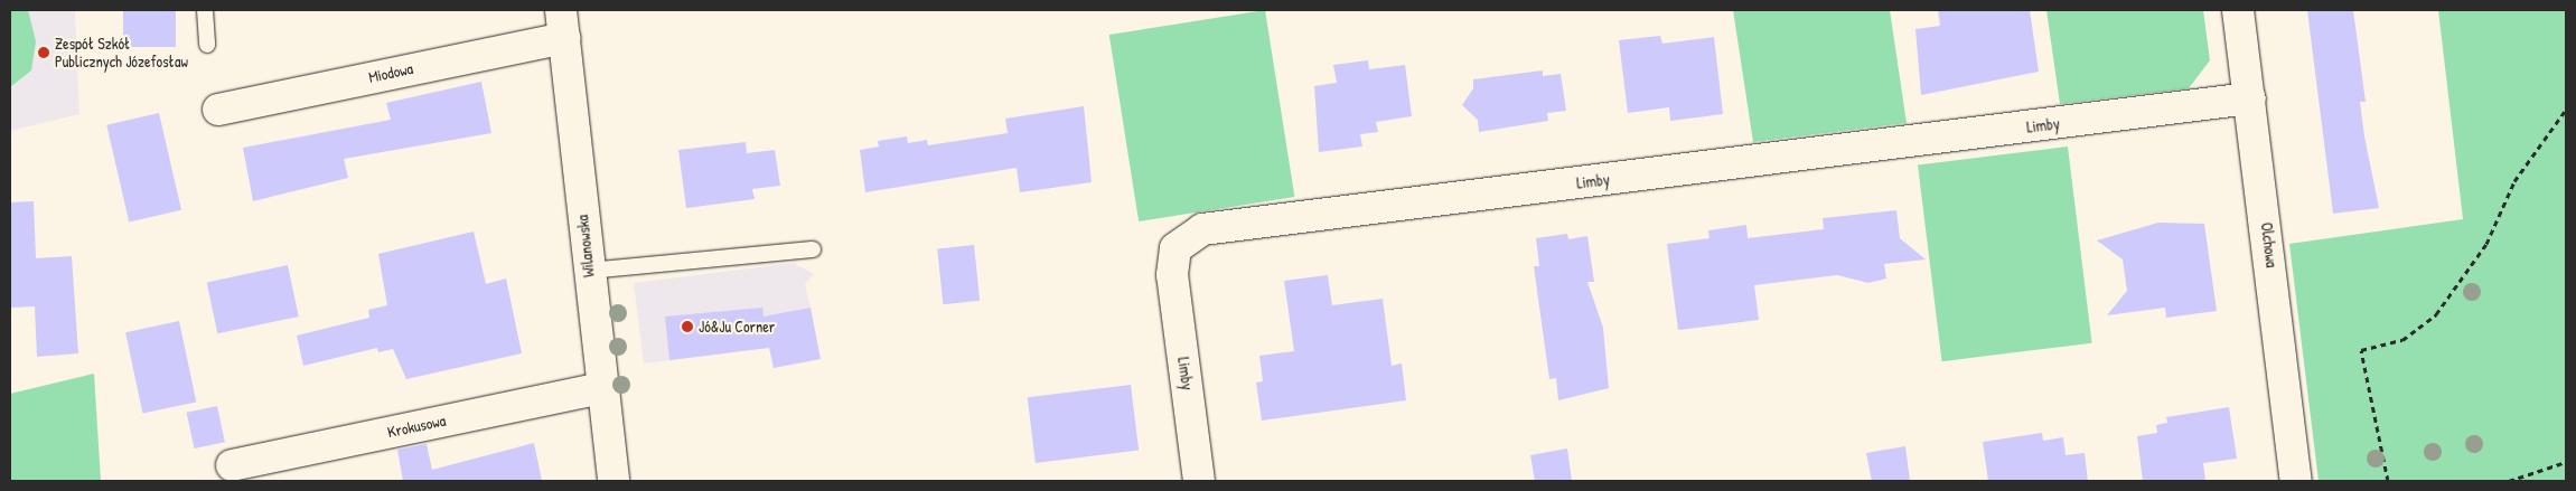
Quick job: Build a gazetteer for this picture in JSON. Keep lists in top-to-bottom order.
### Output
{
  "streets": {
    "street": [
      "Miodowa",
      "Limby",
      "Olchowa",
      "Wilanowska",
      "Krokusowa"
    ]
  },
  "crossings": [
    ["Miodowa", "Wilanowska"],
    ["Limby", "Olchowa"],
    ["Wilanowska", "Krokusowa"]
  ],
  "places": ["Zespół Szkół Publicznych Józefosław", "Jó&Ju Corner"]
}
